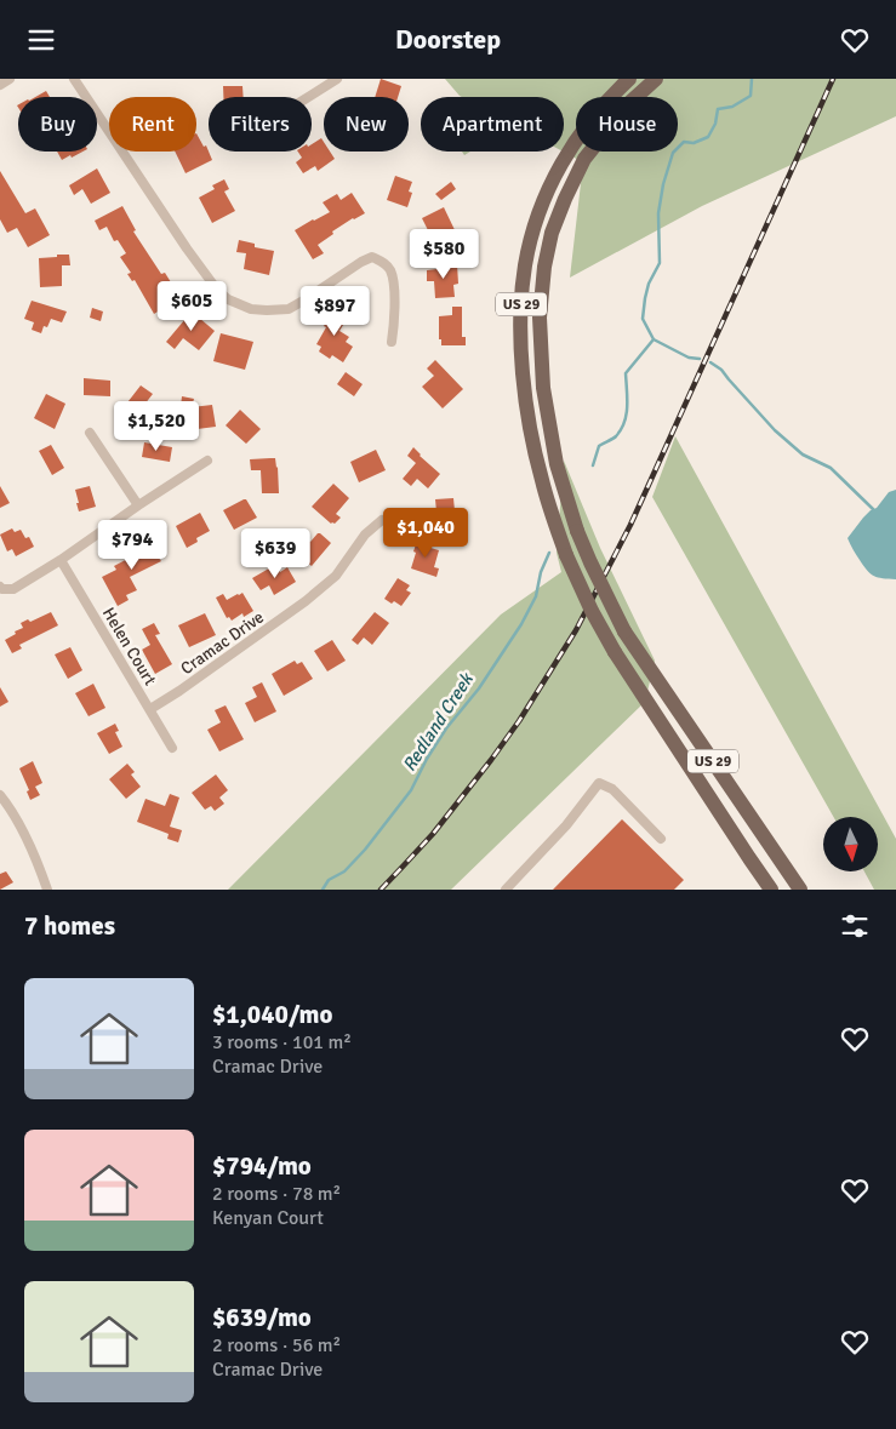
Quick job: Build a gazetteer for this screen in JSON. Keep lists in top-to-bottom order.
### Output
{
  "streets": {
    "main road": ["US 29"],
    "street": ["Cramac Drive", "Helen Court"]
  },
  "crossings": [
    ["Cramac Drive", "Helen Court"]
  ],
  "water": ["Redland Creek"],
  "north": "bottom",
  "page": {
    "header": "Doorstep",
    "chip": [
      "Buy",
      "Rent",
      "Filters",
      "New",
      "Apartment",
      "House"
    ],
    "price": [
      "$580",
      "$605",
      "$897",
      "$1,520",
      "$1,040",
      "$794",
      "$639"
    ],
    "heading": "7 homes",
    "list": [
      {
        "name": "$1,040/mo",
        "note": "3 rooms · 101 m² · Cramac Drive"
      },
      {
        "name": "$794/mo",
        "note": "2 rooms · 78 m² · Kenyan Court"
      },
      {
        "name": "$639/mo",
        "note": "2 rooms · 56 m² · Cramac Drive"
      }
    ]
  }
}
